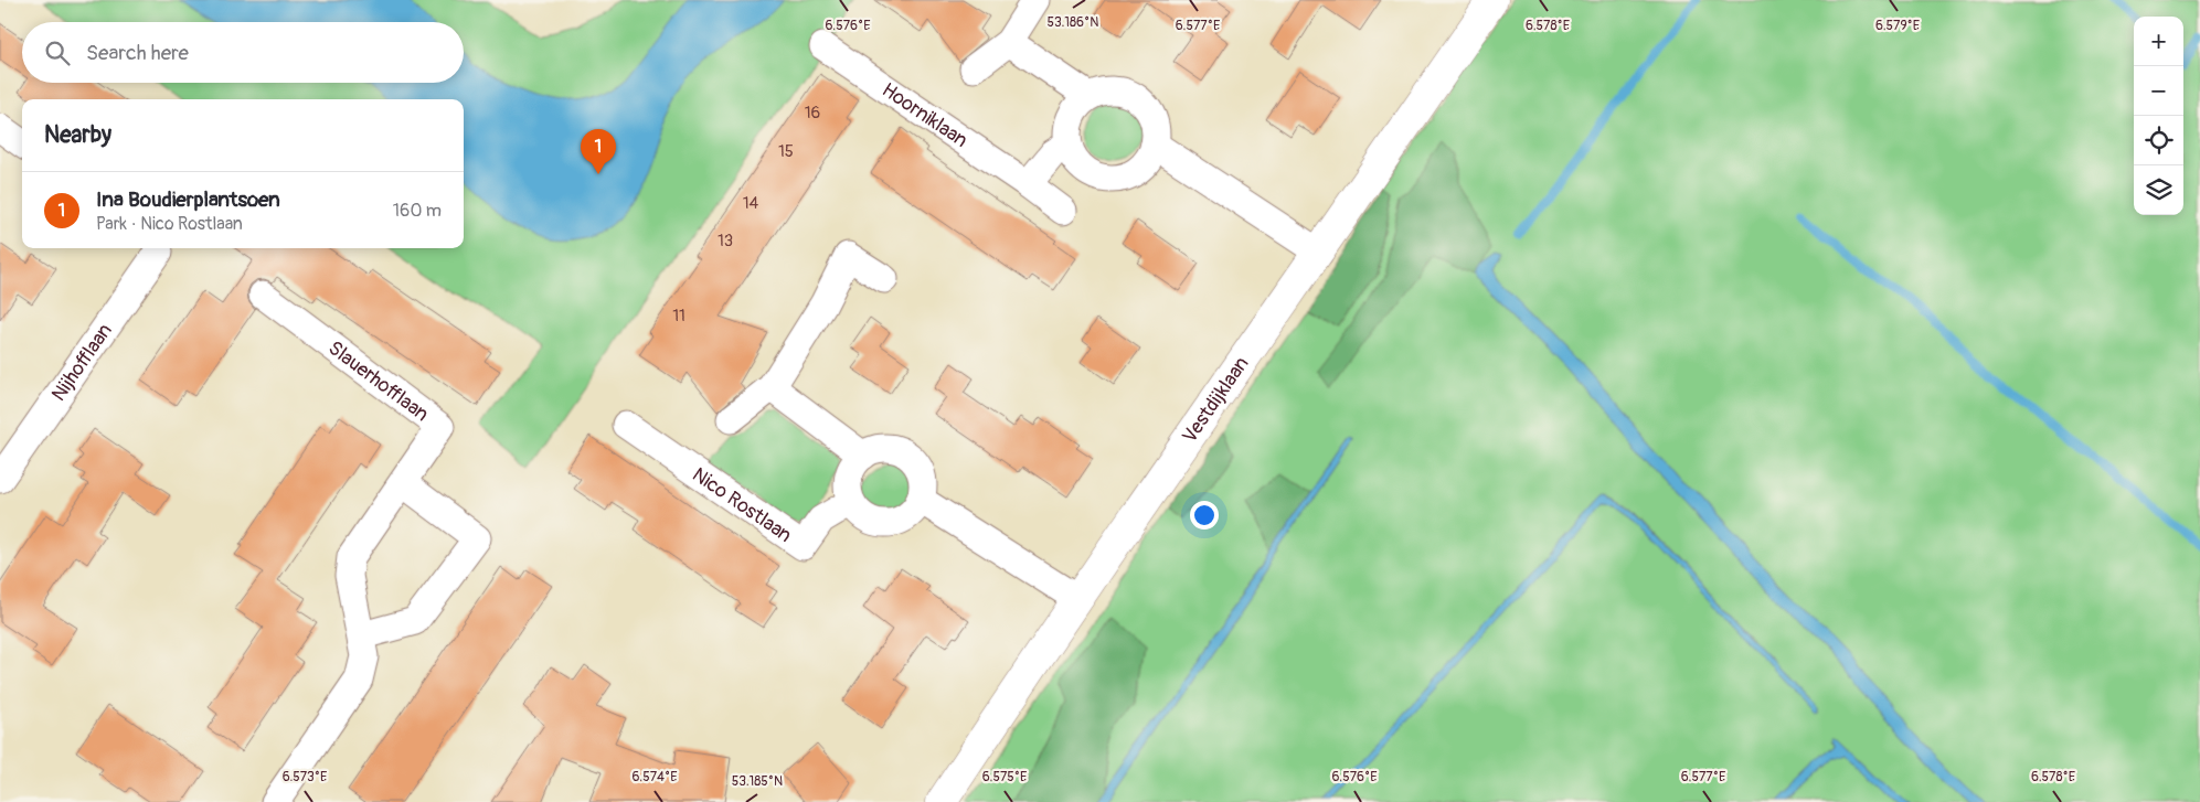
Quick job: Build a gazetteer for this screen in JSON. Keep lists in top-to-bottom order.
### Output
{
  "streets": {
    "street": [
      "Hoorniklaan",
      "Nijhofflaan",
      "Slauerhofflaan",
      "Vestdijklaan",
      "Nico Rostlaan"
    ]
  },
  "house_numbers": [
    "16",
    "15",
    "14",
    "13",
    "11"
  ],
  "page": {
    "map_buttons": ["+", "−"],
    "search": "Search here",
    "heading": "Nearby",
    "pins": "1",
    "list": [
      {
        "mark": "1",
        "name": "Ina Boudierplantsoen",
        "note": "Park · Nico Rostlaan",
        "value": "160 m"
      }
    ]
  },
  "coordinates": [
    "53.186°N",
    "6.576°E",
    "6.577°E",
    "6.578°E",
    "6.579°E",
    "6.573°E",
    "6.574°E",
    "6.575°E",
    "53.185°N"
  ]
}
